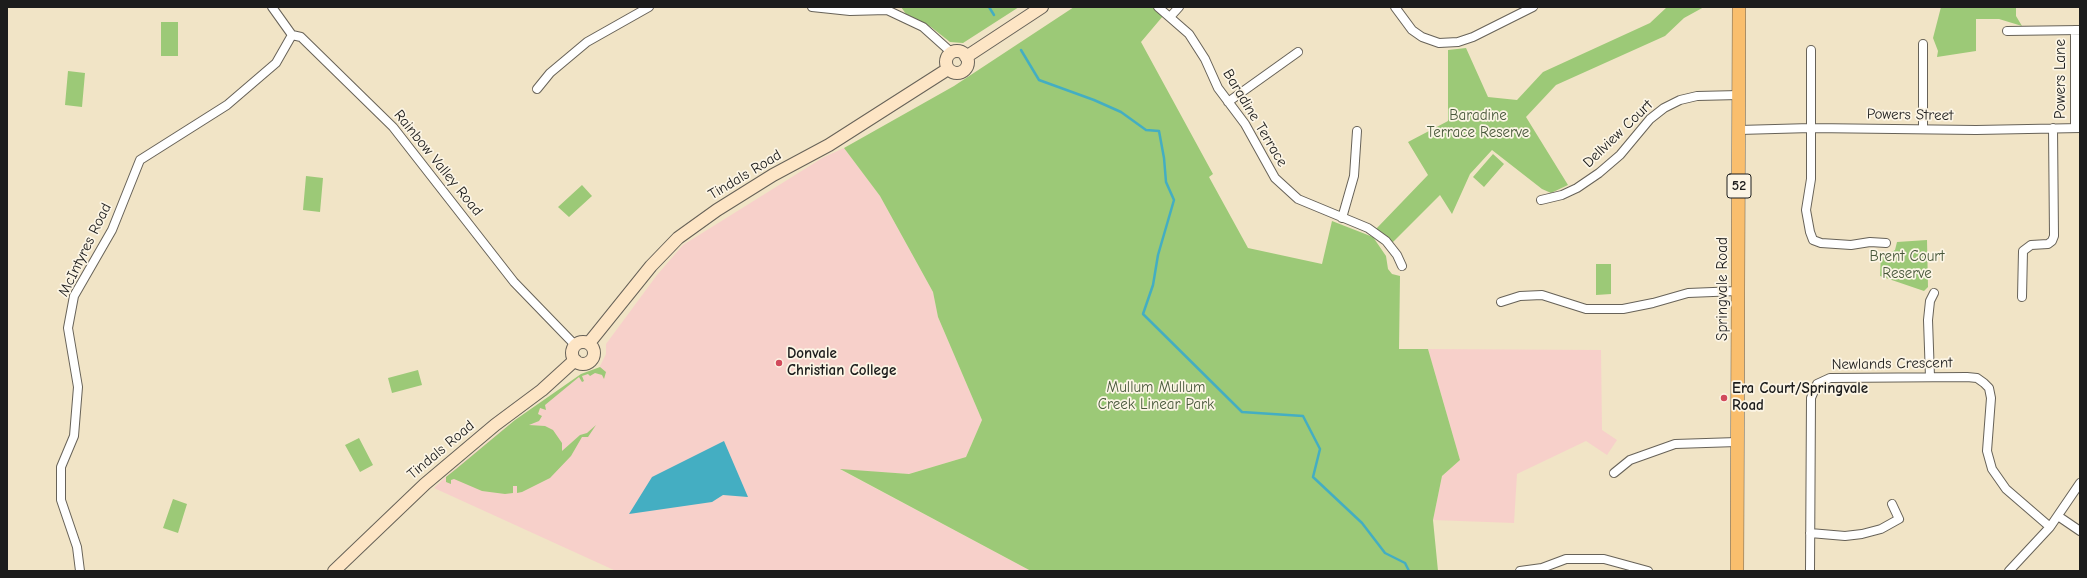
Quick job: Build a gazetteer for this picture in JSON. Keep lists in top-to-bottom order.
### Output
{
  "streets": {
    "main road": ["Tindals Road", "52", "Springvale Road"],
    "street": [
      "Powers Lane",
      "Powers Street",
      "Baradine Terrace",
      "Dellview Court",
      "Rainbow Valley Road",
      "McIntyres Road",
      "Newlands Crescent"
    ]
  },
  "crossings": [
    ["Powers Lane", "Powers Street"],
    ["Powers Street", "Springvale Road"],
    ["Dellview Court", "Springvale Road"],
    ["Rainbow Valley Road", "Tindals Road"],
    ["Rainbow Valley Road", "McIntyres Road"]
  ],
  "parks": ["Baradine Terrace Reserve", "Brent Court Reserve", "Mullum Mullum Creek Linear Park"],
  "places": ["Donvale Christian College", "Era Court/Springvale Road"]
}
